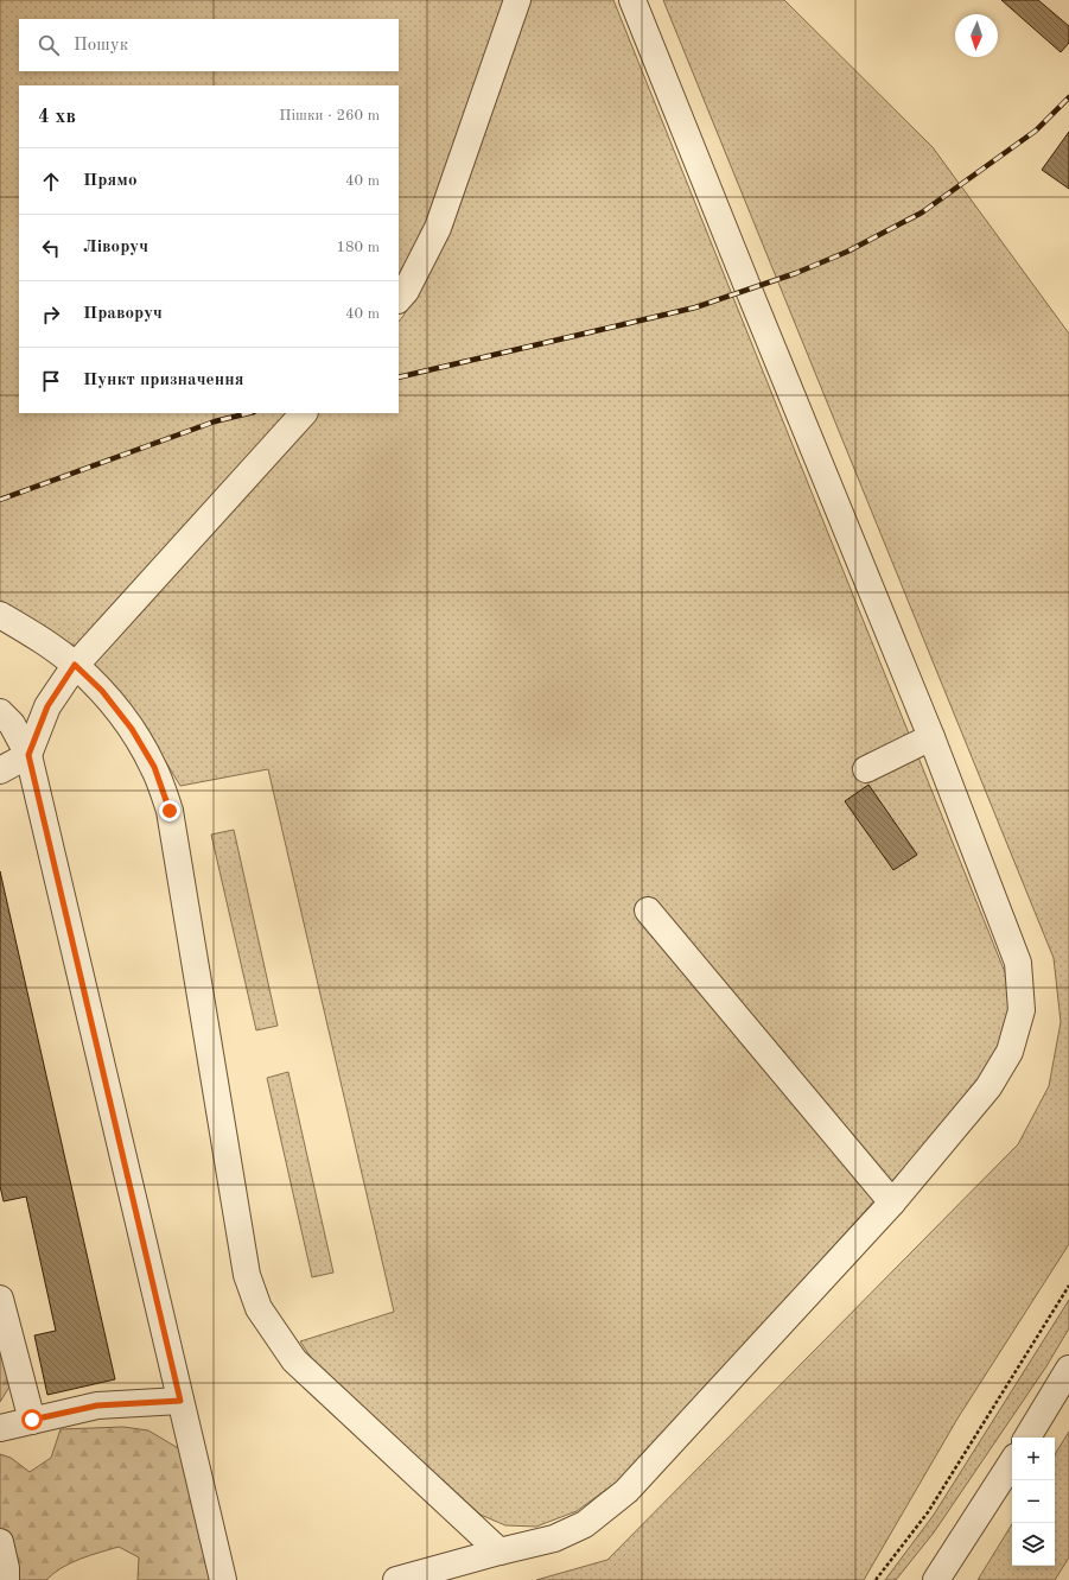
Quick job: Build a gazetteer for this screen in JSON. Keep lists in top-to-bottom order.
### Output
{
  "north": "bottom",
  "page": {
    "search": "Пошук",
    "heading": ["4 хв", "Пішки · 260 m"],
    "list": [
      ["Прямо", "40 m"],
      ["Ліворуч", "180 m"],
      ["Праворуч", "40 m"],
      "Пункт призначення"
    ],
    "map_buttons": ["+", "−"]
  }
}
